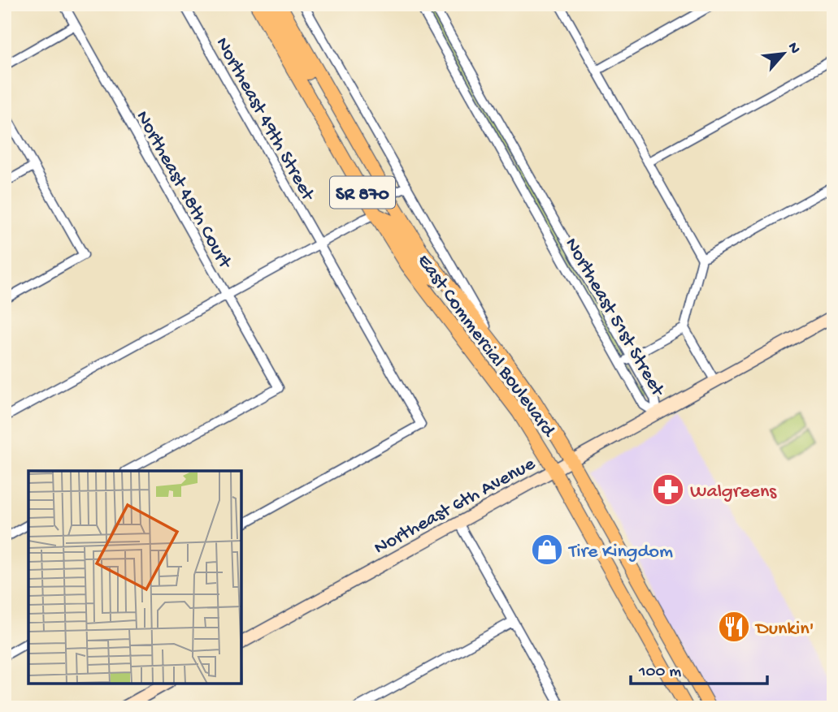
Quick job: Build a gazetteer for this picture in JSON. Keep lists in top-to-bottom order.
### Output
{
  "streets": {
    "main road": ["SR 870", "East Commercial Boulevard"],
    "street": [
      "Northeast 49th Street",
      "Northeast 48th Court",
      "Northeast 51st Street",
      "Northeast 6th Avenue"
    ]
  },
  "crossings": [
    ["Northeast 51st Street", "Northeast 6th Avenue"],
    ["East Commercial Boulevard", "Northeast 6th Avenue"]
  ],
  "places": {
    "pharmacy": ["Walgreens"],
    "shop": ["Tire Kingdom"],
    "restaurant": ["Dunkin'"]
  },
  "scale_bar": "100 m",
  "north": "top right"
}
